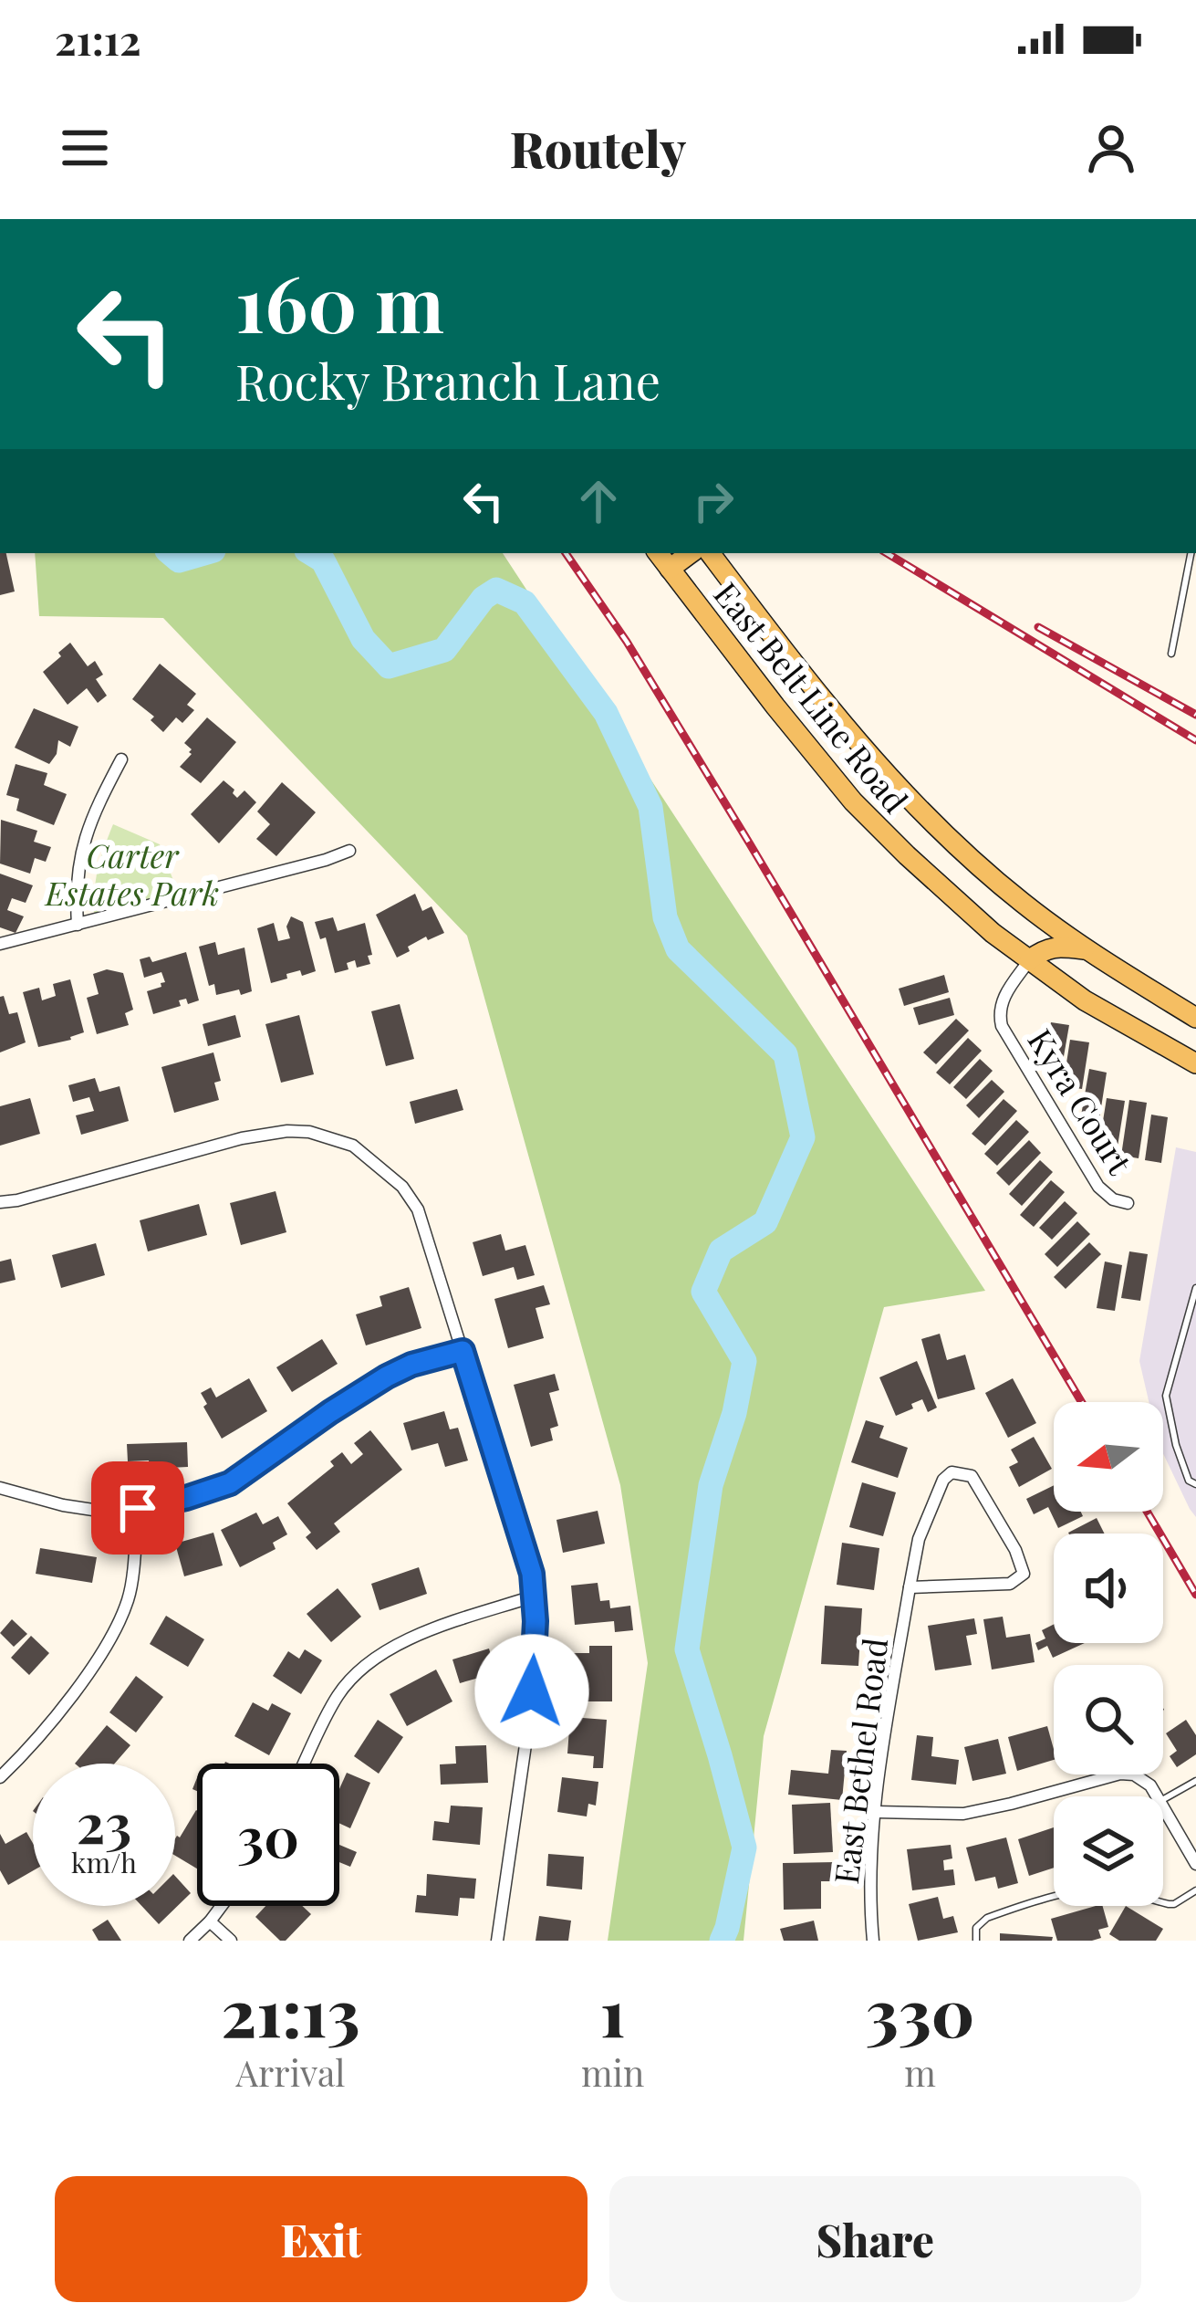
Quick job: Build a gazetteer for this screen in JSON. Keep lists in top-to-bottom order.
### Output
{
  "streets": {
    "main road": ["East Belt Line Road"],
    "street": ["Kyra Court", "East Bethel Road"]
  },
  "crossings": [
    ["East Belt Line Road", "Kyra Court"]
  ],
  "parks": ["Carter Estates Park"],
  "north": "left",
  "page": {
    "status": "21:12",
    "header": "Routely",
    "turn": ["160 m", "Rocky Branch Lane"],
    "speed": "23 km/h",
    "limit": "30",
    "eta": [
      "21:13",
      "Arrival",
      "1",
      "min",
      "330",
      "m"
    ],
    "buttons": ["Exit", "Share"]
  }
}
